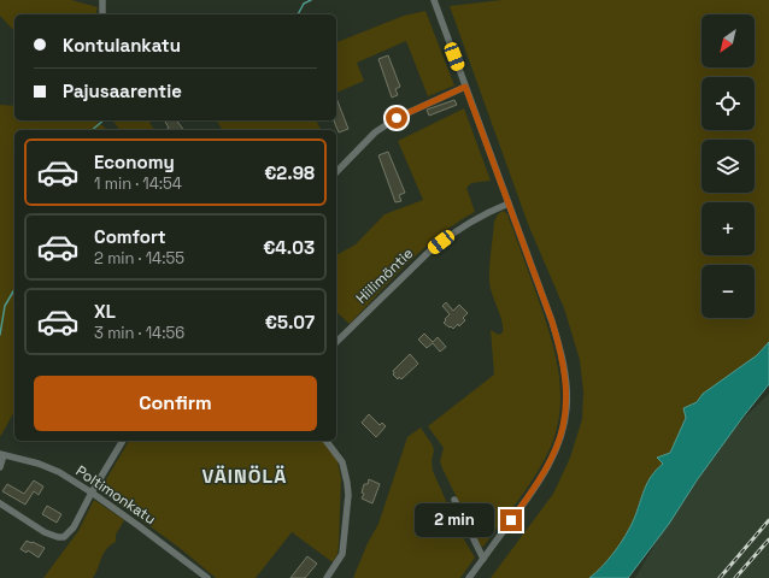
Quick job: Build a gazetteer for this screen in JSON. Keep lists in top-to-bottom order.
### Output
{
  "streets": {
    "street": ["Hiilimöntie", "Poltimonkatu"]
  },
  "districts": ["VÄINÖLÄ"],
  "north": "bottom left",
  "page": {
    "map_buttons": ["+", "−"],
    "banner": ["Kontulankatu", "Pajusaarentie"],
    "list": [
      {
        "name": "Economy",
        "note": "1 min · 14:54",
        "value": "€2.98"
      },
      {
        "name": "Comfort",
        "note": "2 min · 14:55",
        "value": "€4.03"
      },
      {
        "name": "XL",
        "note": "3 min · 14:56",
        "value": "€5.07"
      }
    ],
    "buttons": "Confirm",
    "bubble": "2 min"
  }
}
